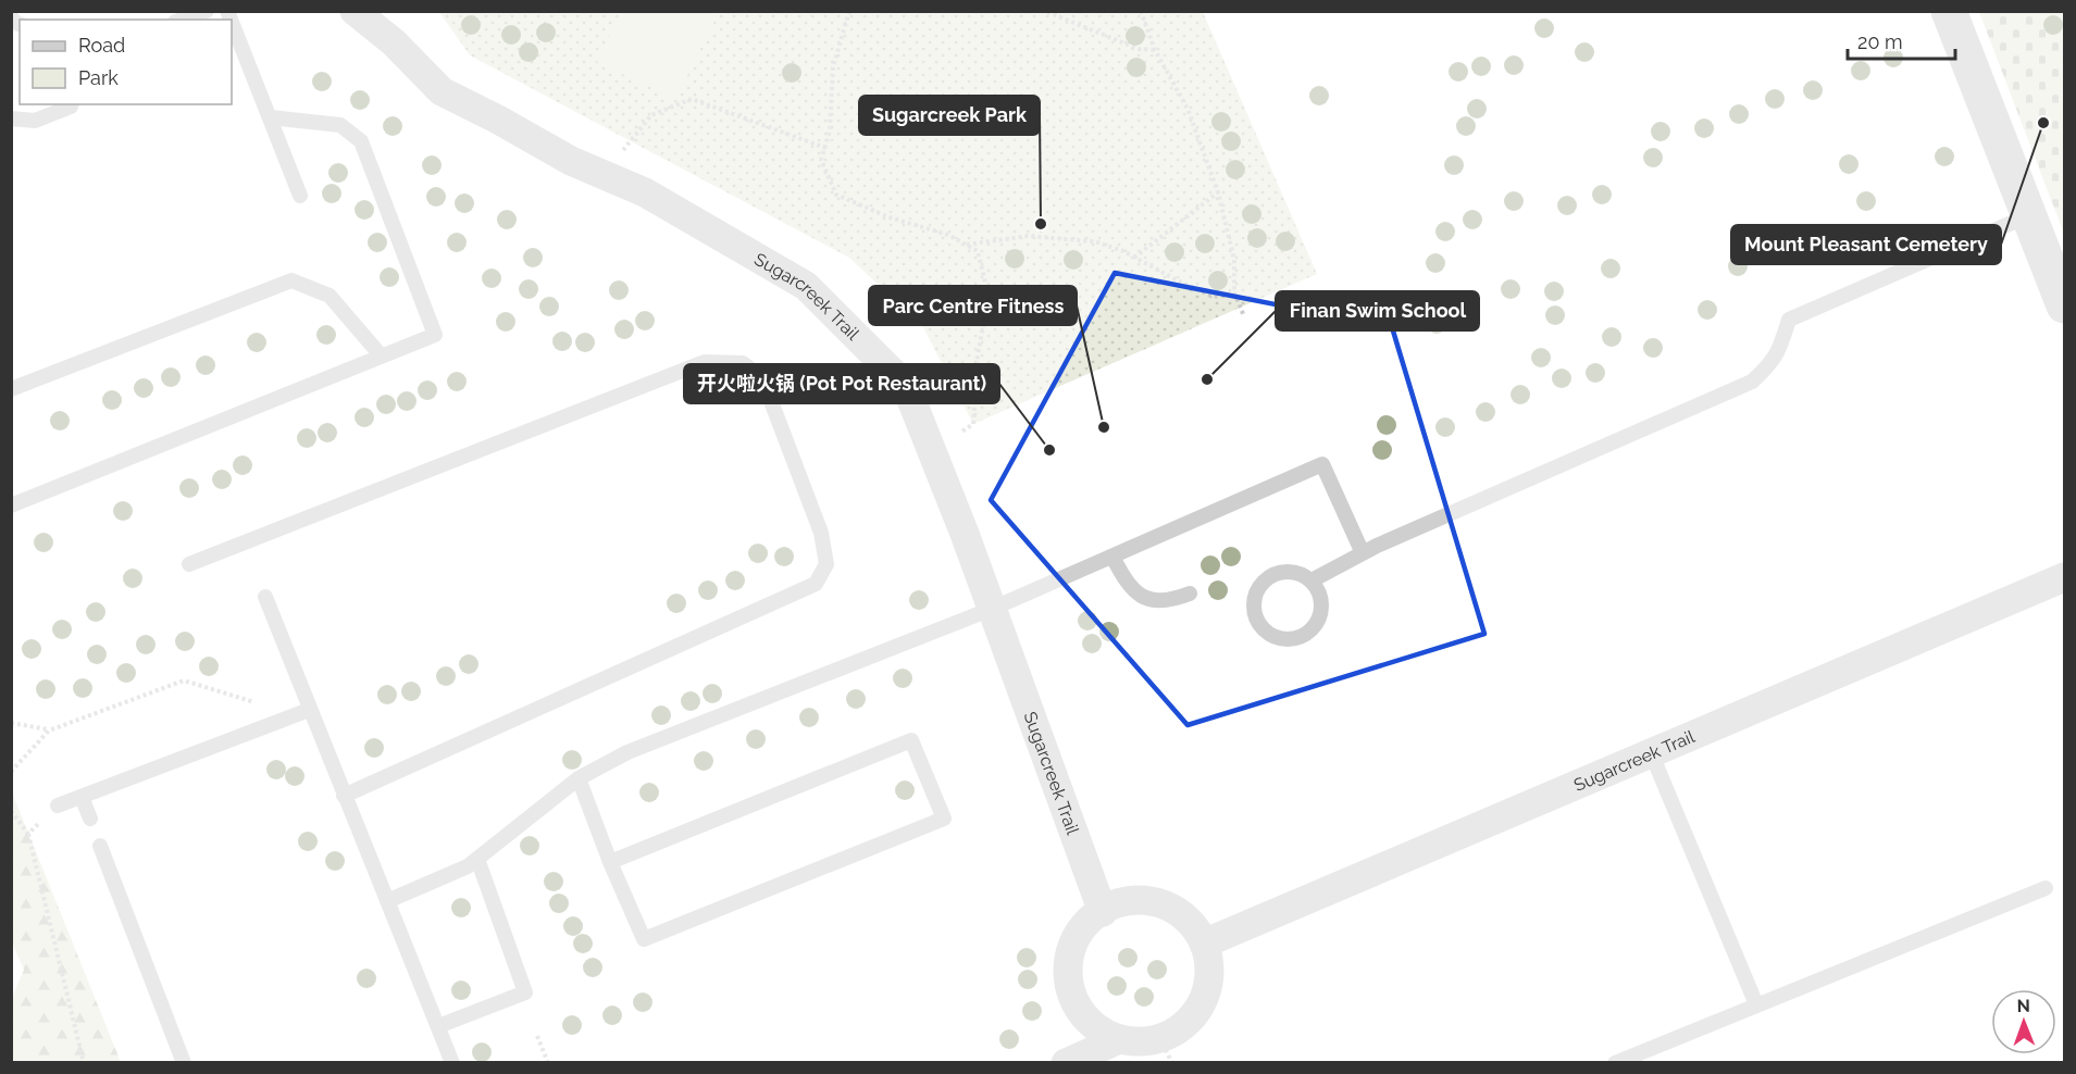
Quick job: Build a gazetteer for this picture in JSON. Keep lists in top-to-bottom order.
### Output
{
  "streets": {
    "street": ["Sugarcreek Trail"]
  },
  "places": [
    "Mount Pleasant Cemetery",
    "Sugarcreek Park",
    "Finan Swim School",
    "Parc Centre Fitness",
    "开火啦火锅 (Pot Pot Restaurant)"
  ],
  "legend": ["Road", "Park"],
  "scale_bar": "20 m",
  "north": "top"
}
